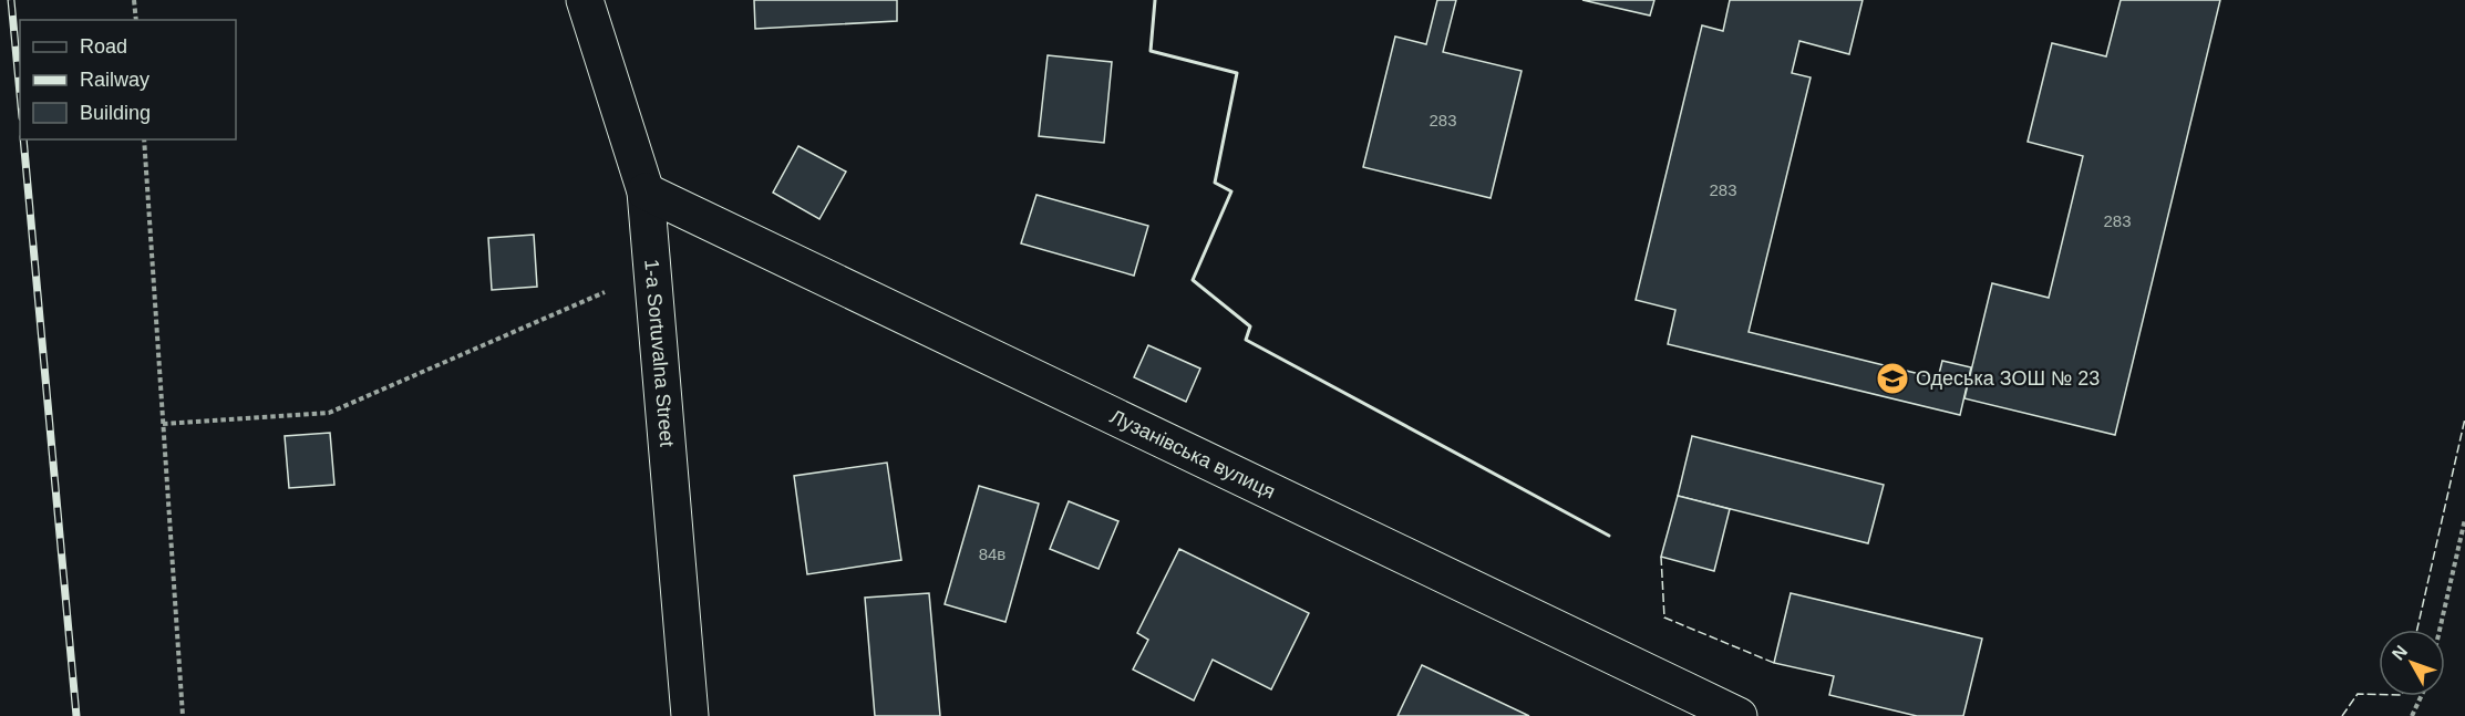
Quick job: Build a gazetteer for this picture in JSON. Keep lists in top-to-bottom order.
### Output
{
  "streets": {
    "street": ["1-a Sortuvalna Street", "Лузанівська вулиця"]
  },
  "crossings": [
    ["1-a Sortuvalna Street", "Лузанівська вулиця"]
  ],
  "places": {
    "school or university": ["Одеська ЗОШ № 23"]
  },
  "house_numbers": [
    "283",
    "283",
    "283",
    "84в"
  ],
  "legend": ["Road", "Railway", "Building"],
  "north": "top left"
}
